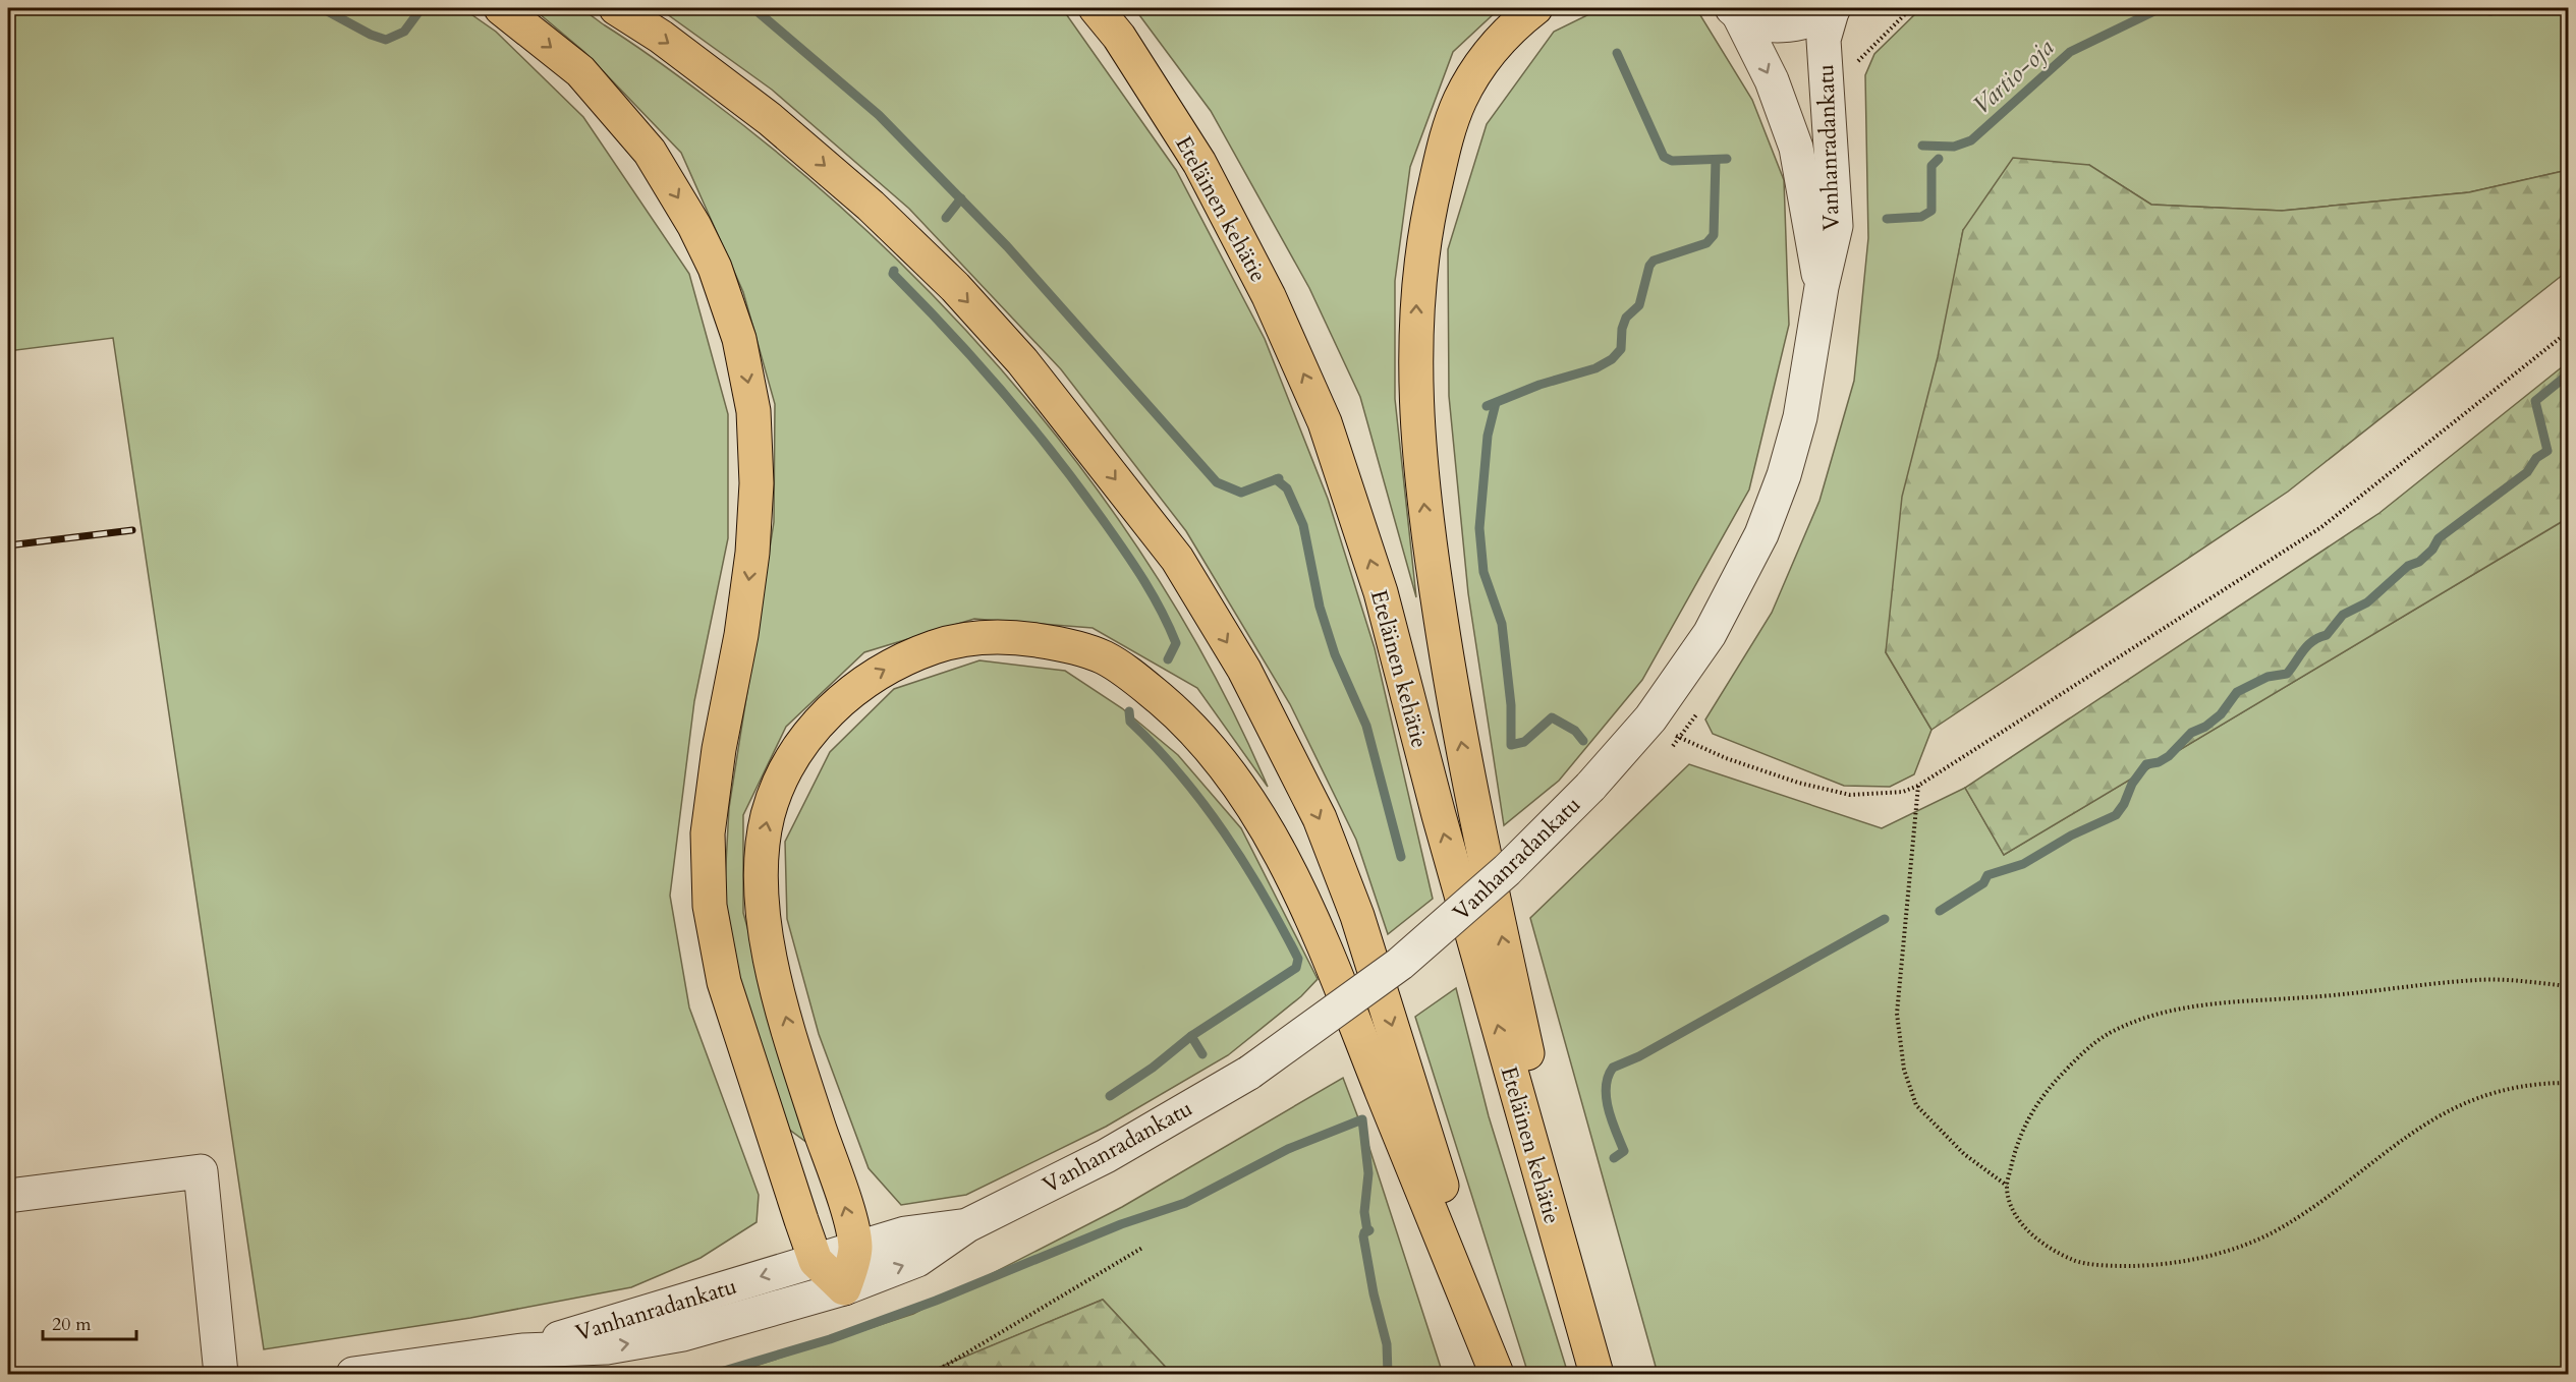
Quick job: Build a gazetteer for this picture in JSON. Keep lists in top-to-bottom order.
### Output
{
  "streets": {
    "highway": ["Eteläinen kehätie"],
    "street": ["Vanhanradankatu"]
  },
  "water": ["Vartio-oja"],
  "scale_bar": "20 m"
}
